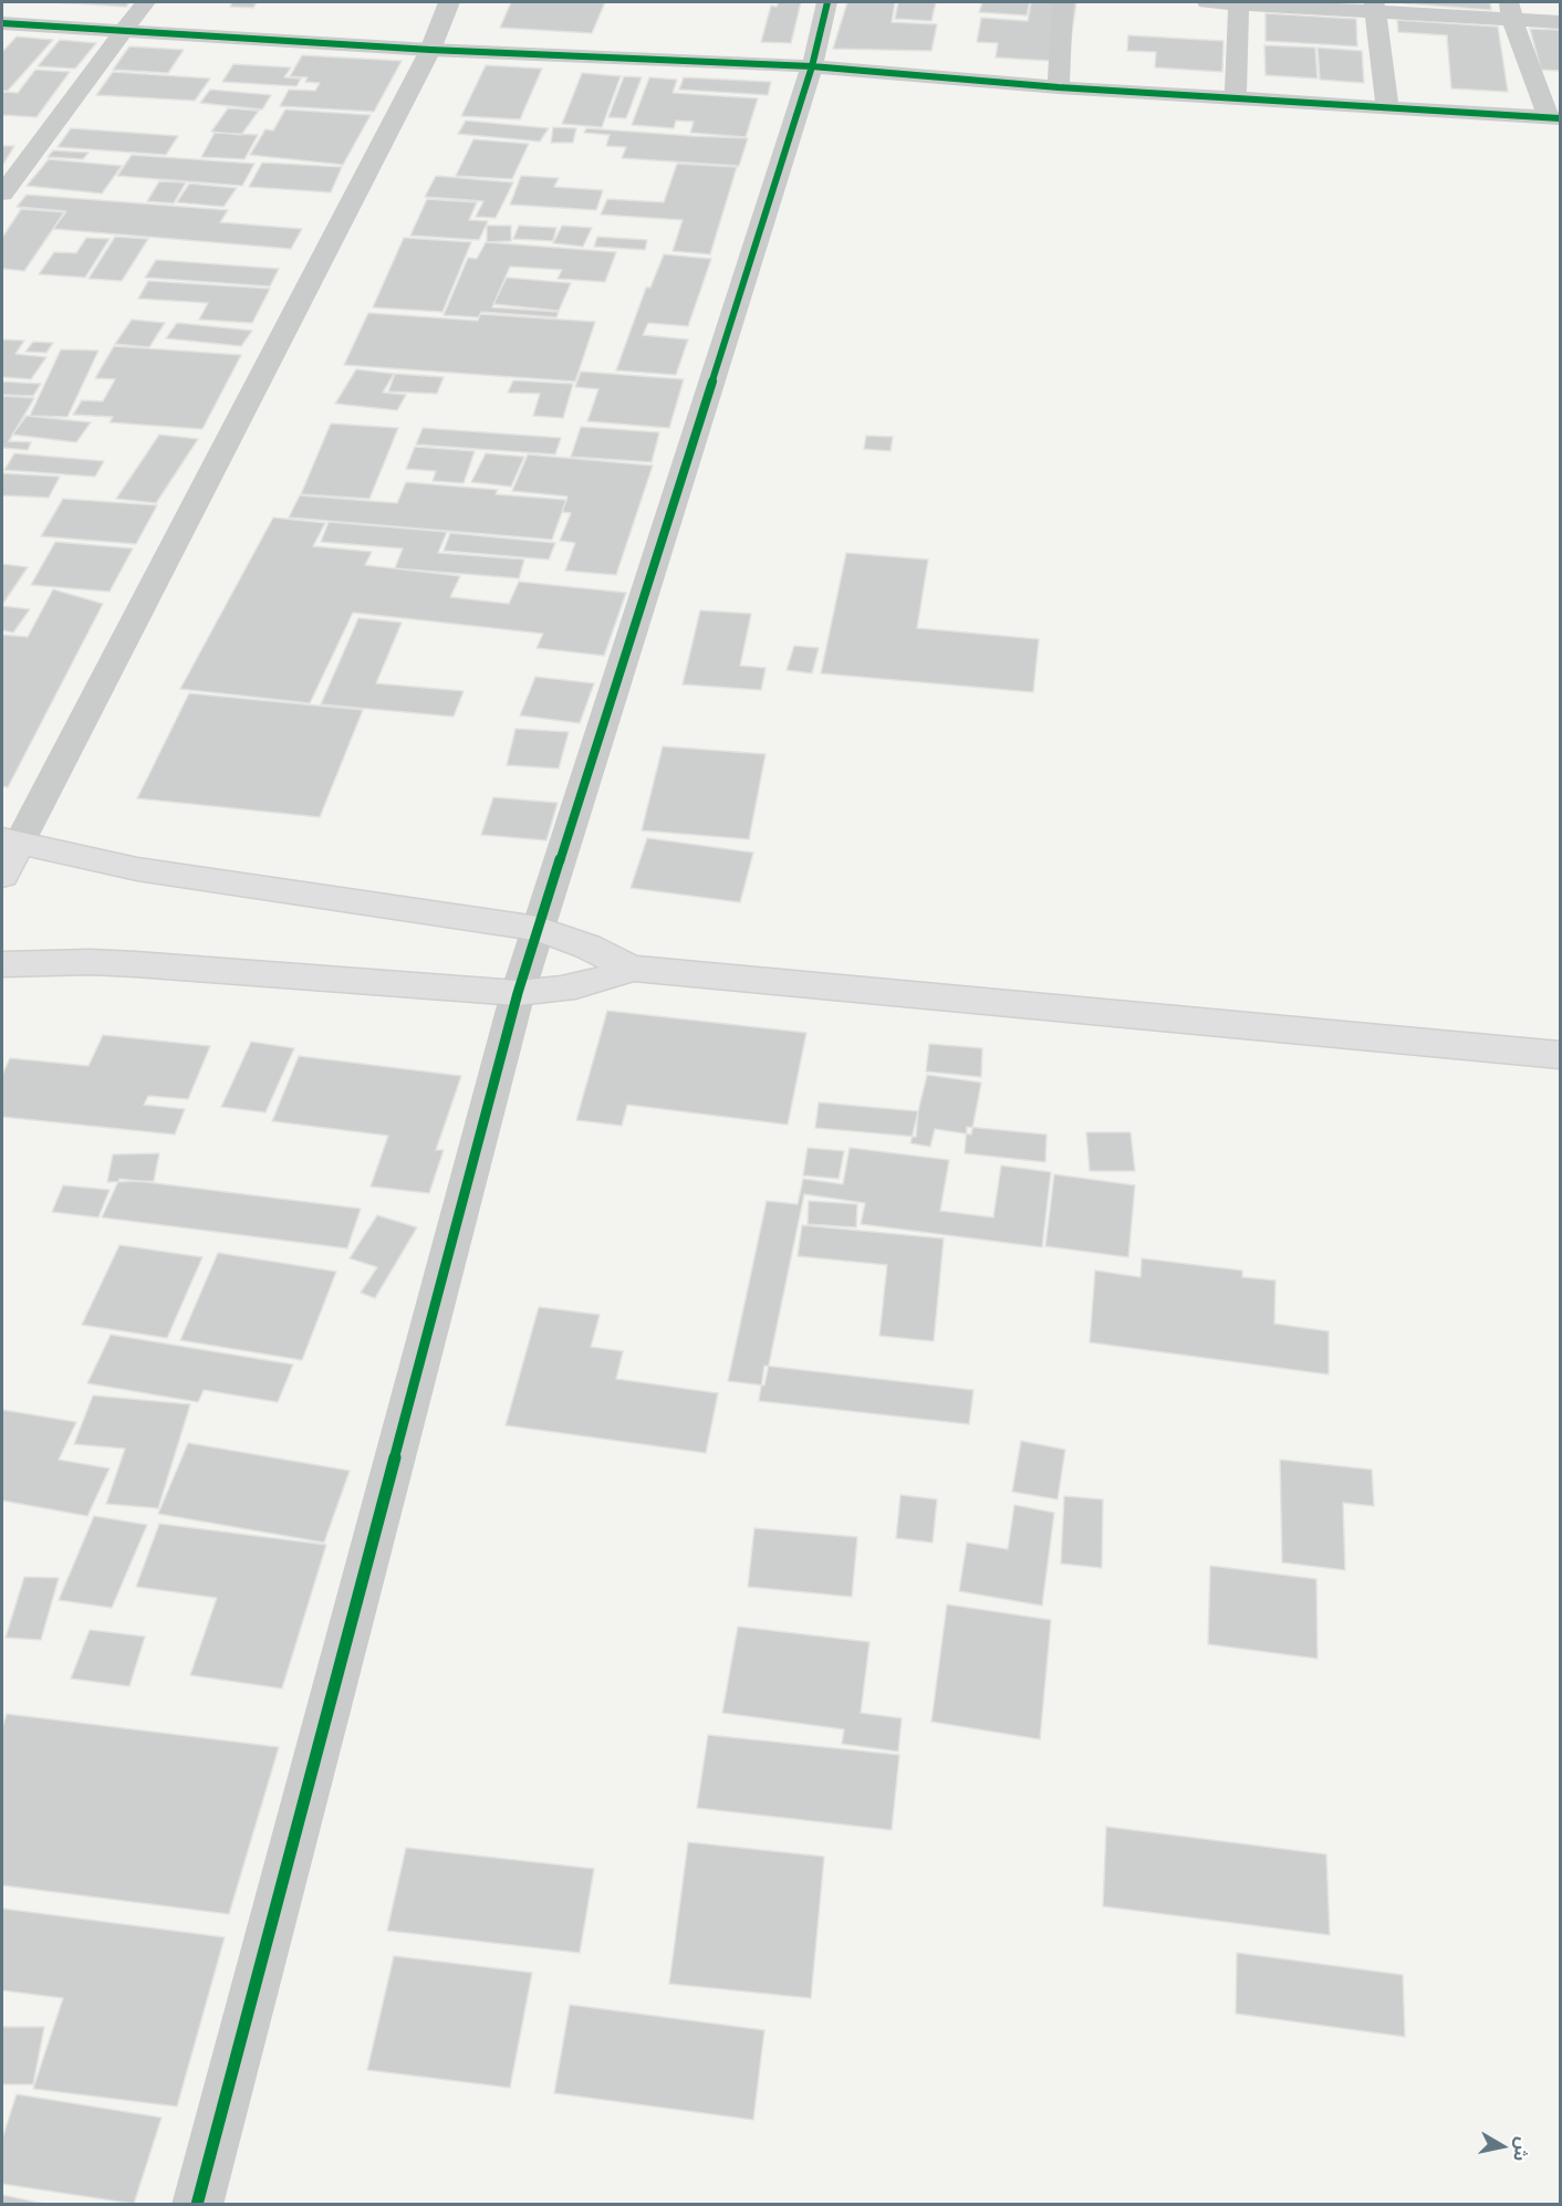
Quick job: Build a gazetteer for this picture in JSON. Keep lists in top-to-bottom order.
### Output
{
  "north": "right"
}
